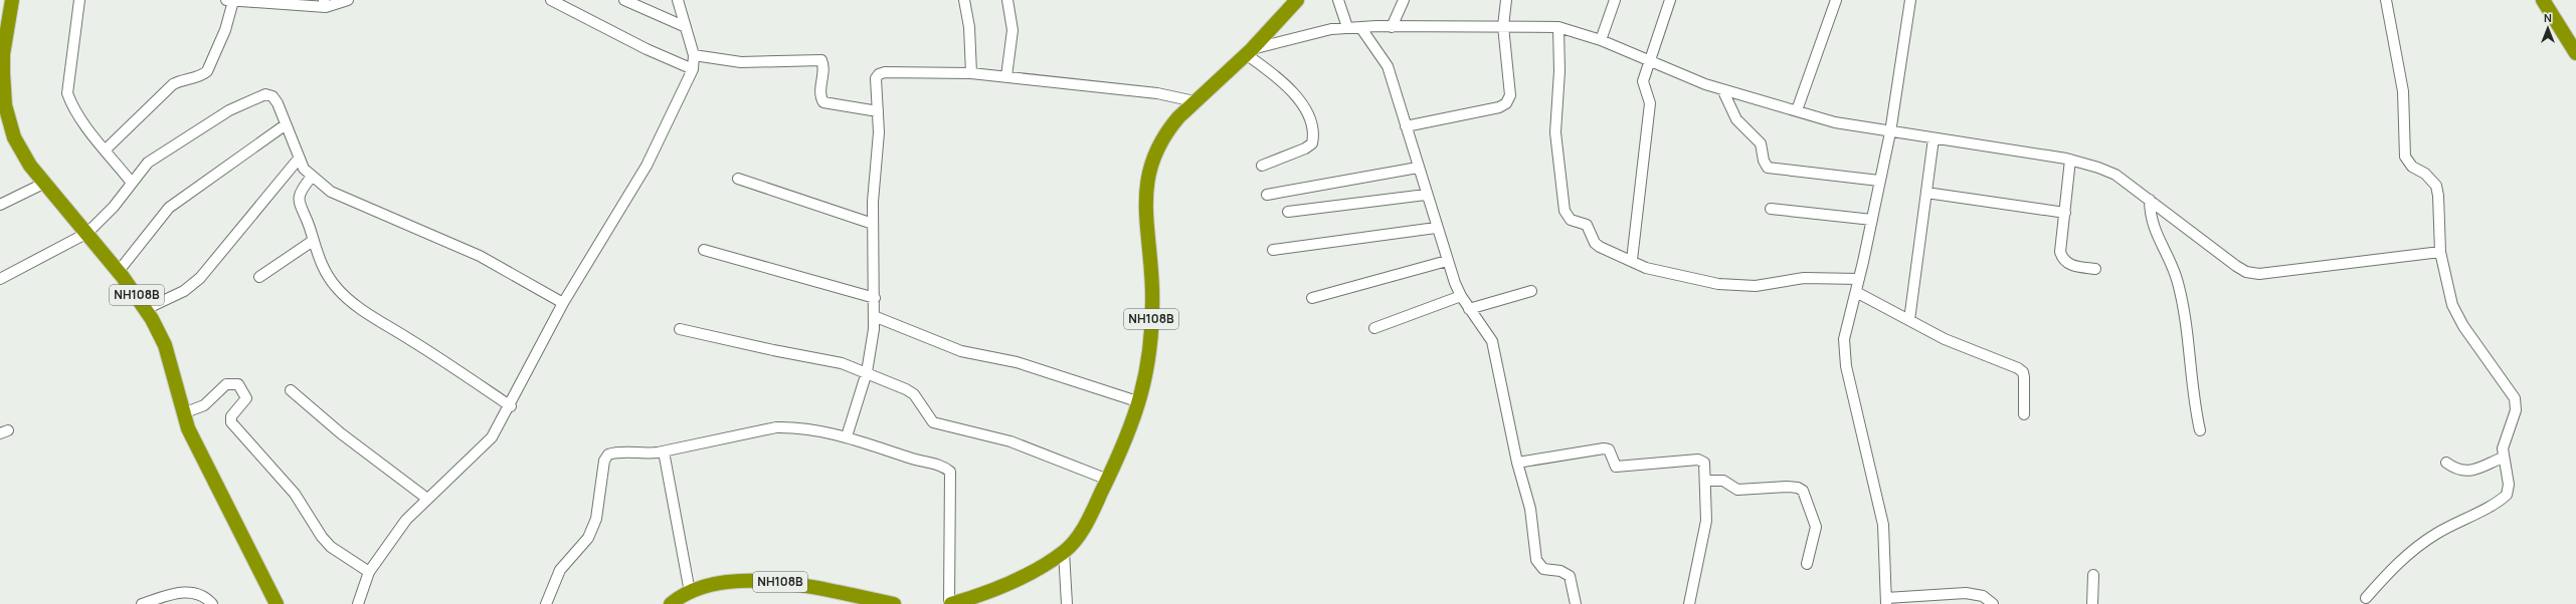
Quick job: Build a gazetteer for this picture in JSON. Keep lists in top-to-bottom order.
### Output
{
  "streets": {
    "highway": ["NH108B"]
  },
  "north": "top"
}
